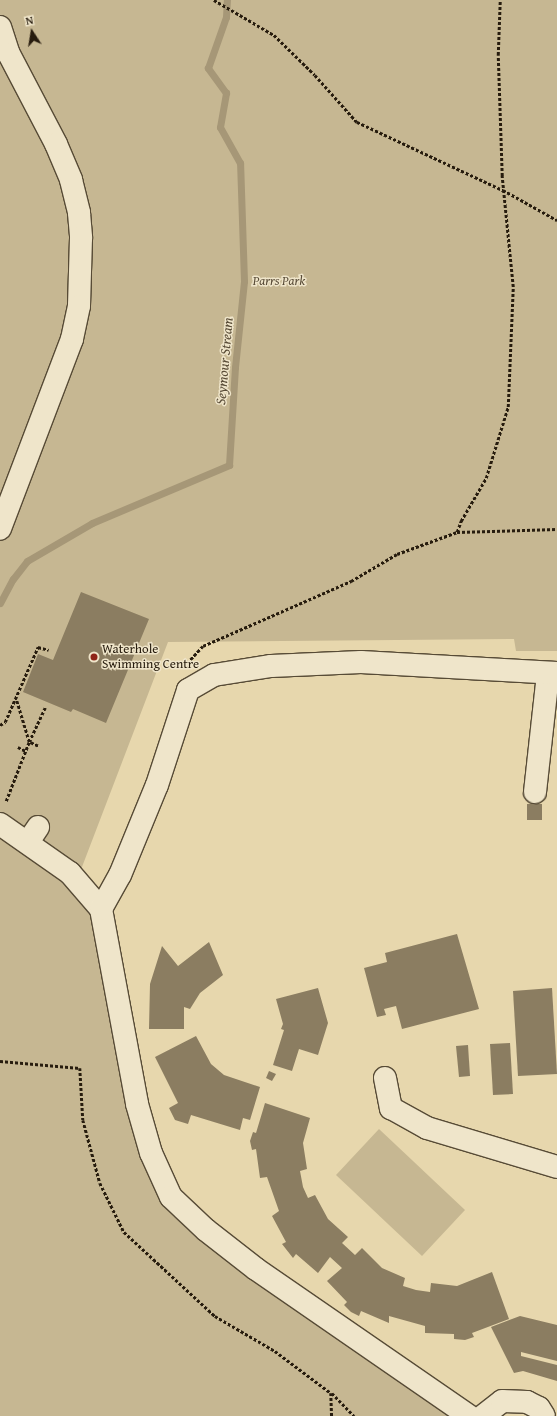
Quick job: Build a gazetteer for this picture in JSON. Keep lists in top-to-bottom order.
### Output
{
  "water": ["Seymour Stream"],
  "parks": ["Parrs Park"],
  "places": ["Waterhole Swimming Centre"],
  "north": "top"
}
